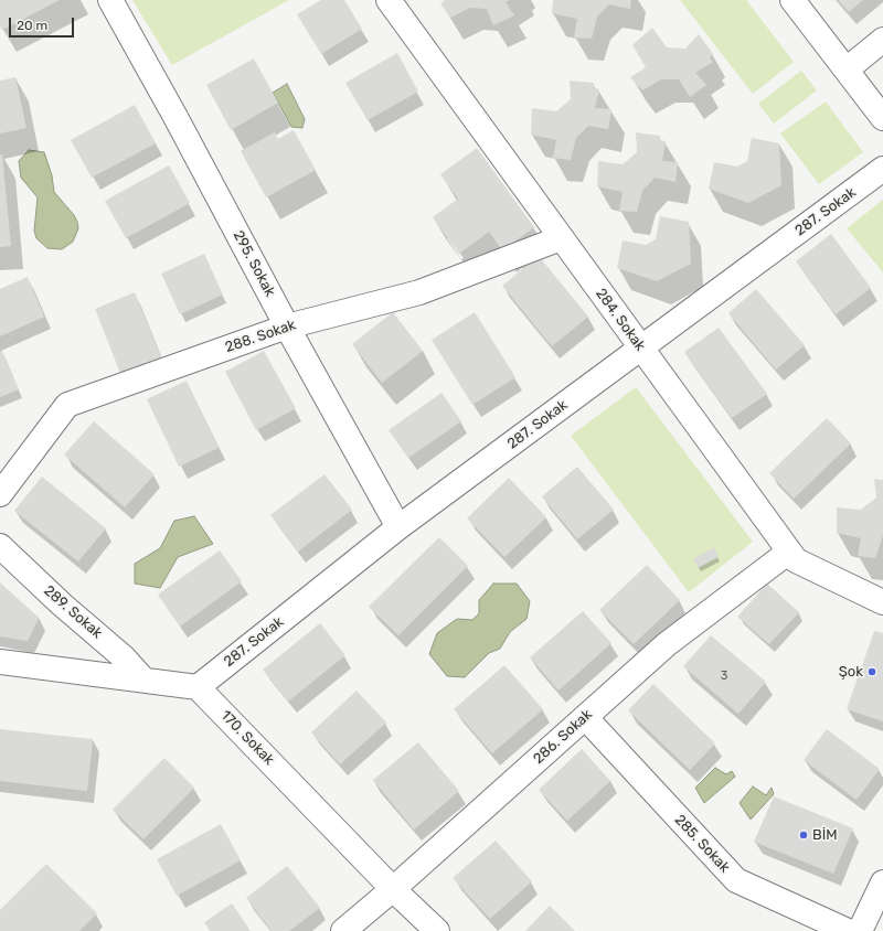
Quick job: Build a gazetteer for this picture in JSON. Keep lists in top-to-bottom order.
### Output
{
  "streets": {
    "street": [
      "287. Sokak",
      "295. Sokak",
      "284. Sokak",
      "288. Sokak",
      "289. Sokak",
      "286. Sokak",
      "170. Sokak",
      "285. Sokak"
    ]
  },
  "crossings": [
    ["287. Sokak", "295. Sokak"],
    ["287. Sokak", "284. Sokak"],
    ["287. Sokak", "170. Sokak"],
    ["295. Sokak", "288. Sokak"],
    ["284. Sokak", "288. Sokak"],
    ["284. Sokak", "286. Sokak"],
    ["286. Sokak", "170. Sokak"],
    ["286. Sokak", "285. Sokak"]
  ],
  "places": ["Şok", "BİM"],
  "house_numbers": ["3"],
  "scale_bar": "20 m"
}
